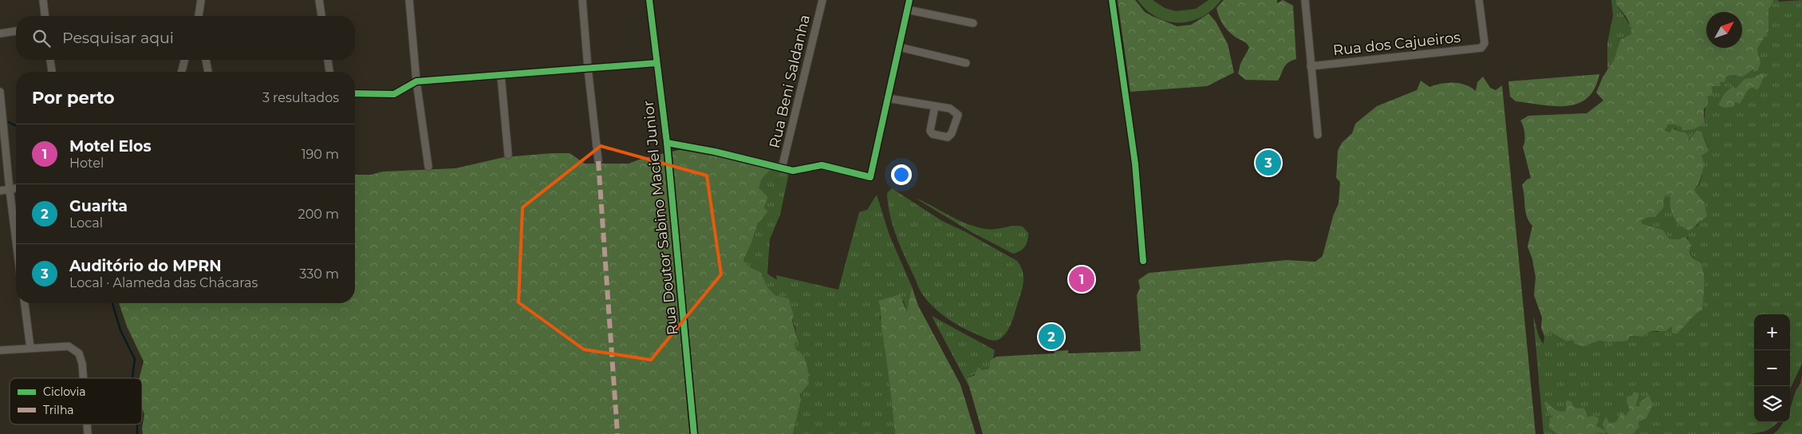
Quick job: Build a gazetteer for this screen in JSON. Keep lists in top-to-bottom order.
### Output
{
  "streets": {
    "street": ["Rua dos Cajueiros", "Rua Beni Saldanha", "Rua Doutor Sabino Maciel Junior"]
  },
  "legend": ["Ciclovia", "Trilha"],
  "north": "top right",
  "page": {
    "search": "Pesquisar aqui",
    "heading": ["Por perto", "3 resultados"],
    "list": [
      {
        "mark": "1",
        "name": "Motel Elos",
        "note": "Hotel",
        "value": "190 m"
      },
      {
        "mark": "2",
        "name": "Guarita",
        "note": "Local",
        "value": "200 m"
      },
      {
        "mark": "3",
        "name": "Auditório do MPRN",
        "note": "Local · Alameda das Chácaras",
        "value": "330 m"
      }
    ],
    "pins": ["3", "1", "2"],
    "map_buttons": ["+", "−"]
  }
}
